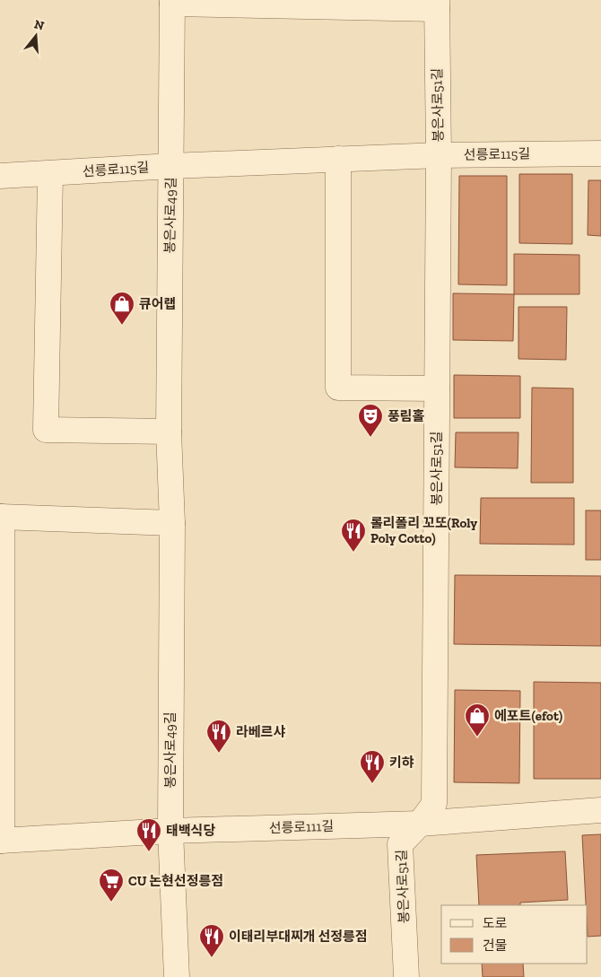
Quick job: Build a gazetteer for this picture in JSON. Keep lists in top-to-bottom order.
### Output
{
  "streets": {
    "street": [
      "봉은사로51길",
      "선릉로115길",
      "봉은사로49길",
      "선릉로111길"
    ]
  },
  "crossings": [
    ["봉은사로51길", "선릉로115길"],
    ["봉은사로51길", "선릉로111길"],
    ["선릉로115길", "봉은사로49길"],
    ["봉은사로49길", "선릉로111길"]
  ],
  "places": {
    "shop": ["큐어랩", "에포트(efot)"],
    "theatre": ["풍림홀"],
    "restaurant": [
      "롤리폴리 꼬또(Roly Poly Cotto)",
      "라베르샤",
      "키햐",
      "태백식당",
      "이태리부대찌개 선정릉점"
    ],
    "supermarket": ["CU 논현선정릉점"]
  },
  "legend": ["도로", "건물"],
  "north": "top"
}
